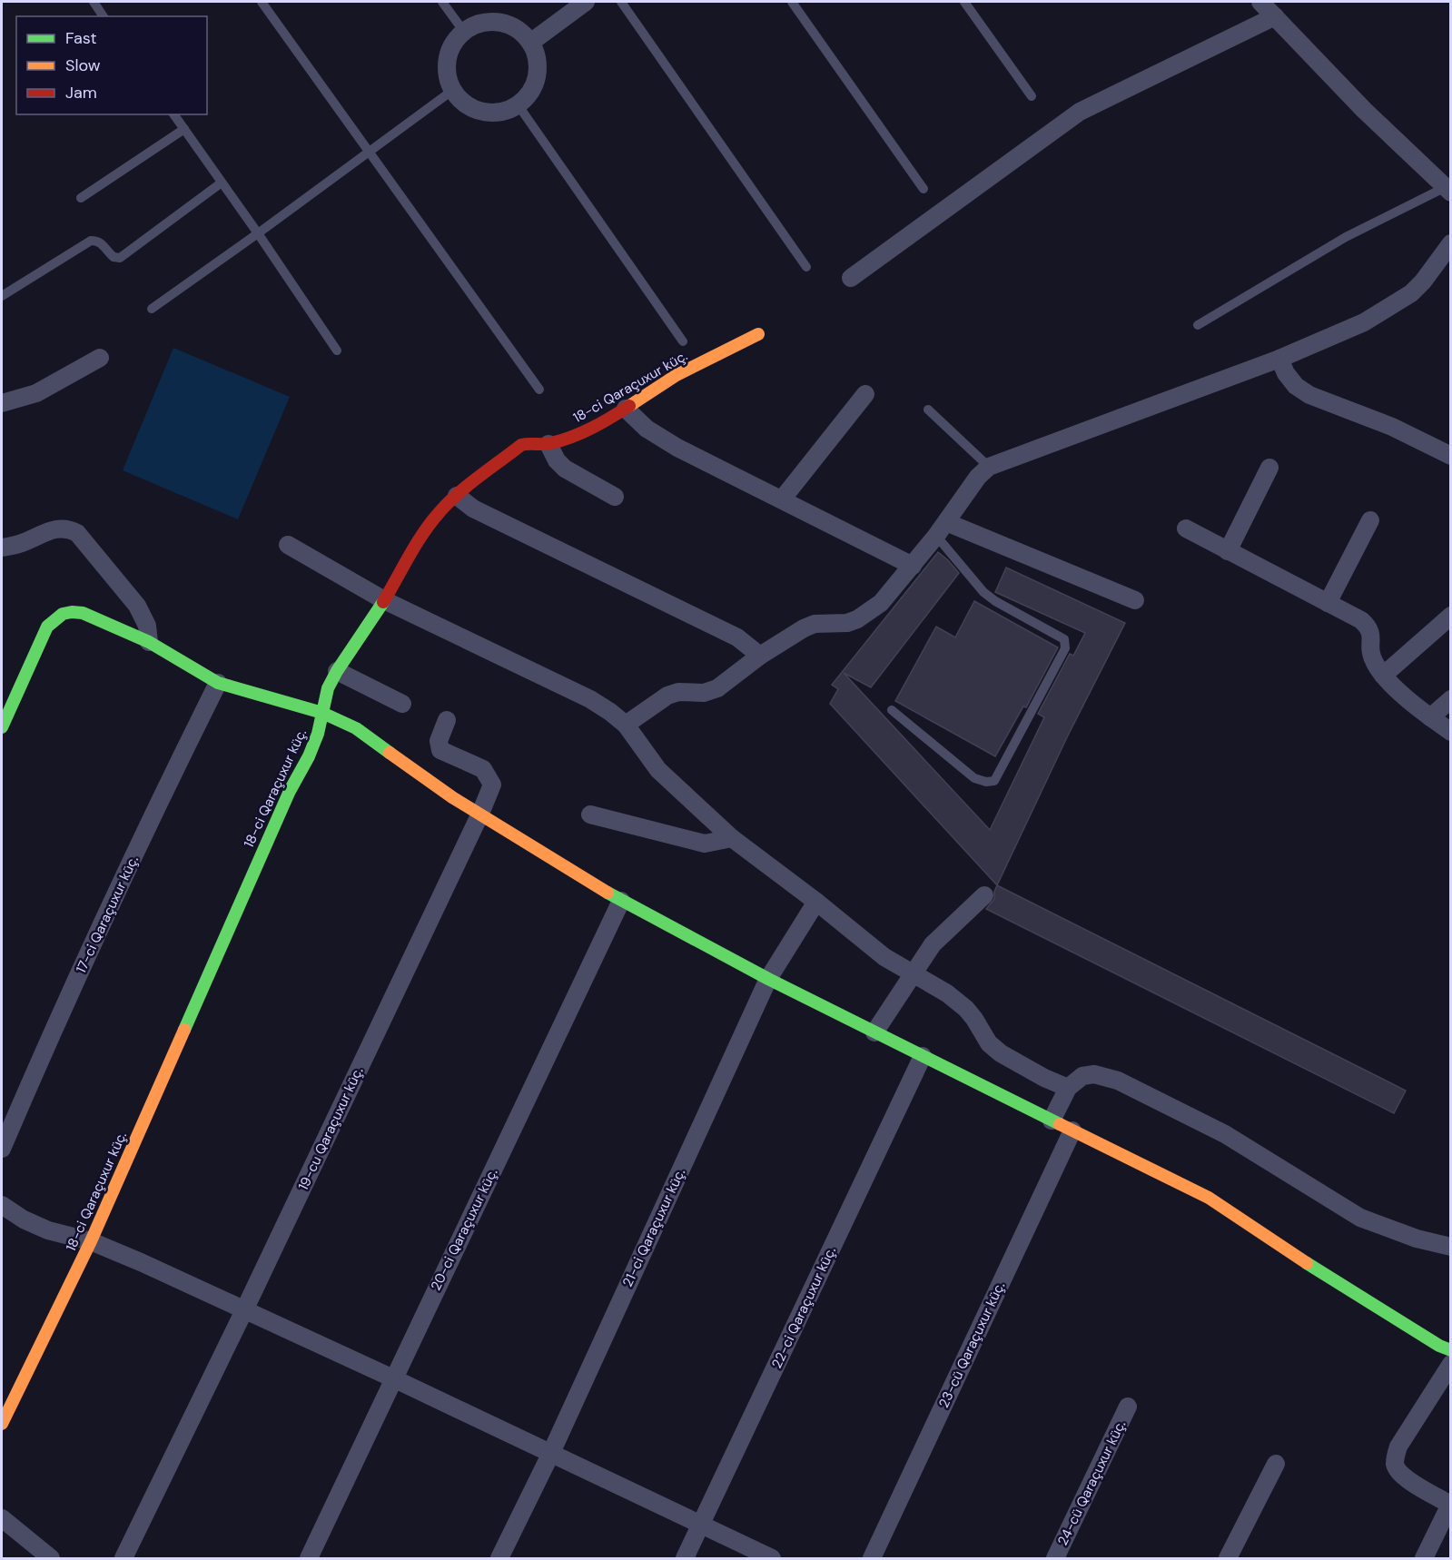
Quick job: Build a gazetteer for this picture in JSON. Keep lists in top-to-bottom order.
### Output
{
  "streets": {
    "street": [
      "18-ci Qaraçuxur küç.",
      "17-ci Qaraçuxur küç.",
      "19-cu Qaraçuxur küç.",
      "21-ci Qaraçuxur küç.",
      "20-ci Qaraçuxur küç.",
      "22-ci Qaraçuxur küç.",
      "23-cü Qaraçuxur küç.",
      "24-cü Qaraçuxur küç."
    ]
  },
  "legend": ["Fast", "Slow", "Jam"]
}
